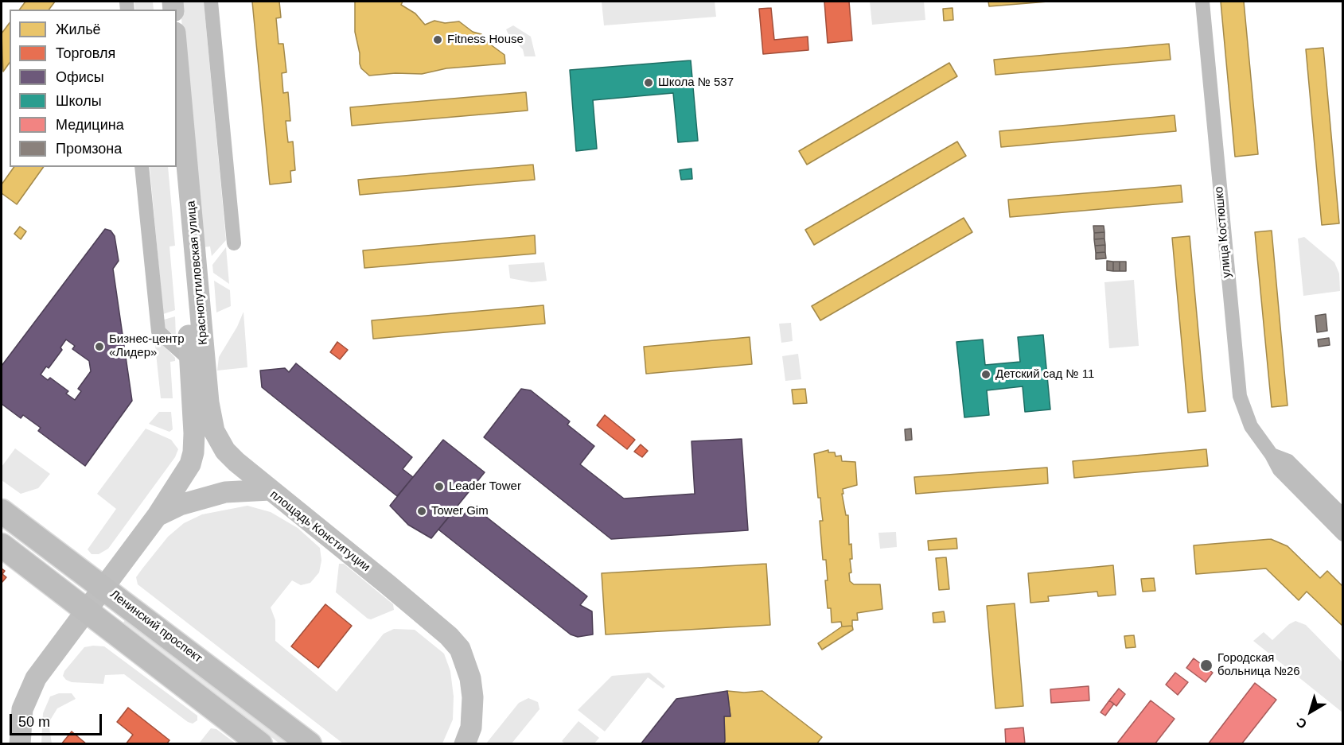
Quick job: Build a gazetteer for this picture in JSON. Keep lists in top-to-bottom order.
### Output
{
  "streets": {
    "main road": ["Краснопутиловская улица", "площадь Конституции", "Ленинский проспект"],
    "street": ["улица Костюшко"]
  },
  "crossings": [
    ["Краснопутиловская улица", "площадь Конституции"]
  ],
  "places": [
    "Fitness House",
    "Школа № 537",
    "Бизнес-центр «Лидер»",
    "Детский сад № 11",
    "Leader Tower",
    "Tower Gim",
    "Городская больница №26"
  ],
  "legend": [
    "Жильё",
    "Торговля",
    "Офисы",
    "Школы",
    "Медицина",
    "Промзона"
  ],
  "scale_bar": "50 m",
  "north": "bottom left"
}
